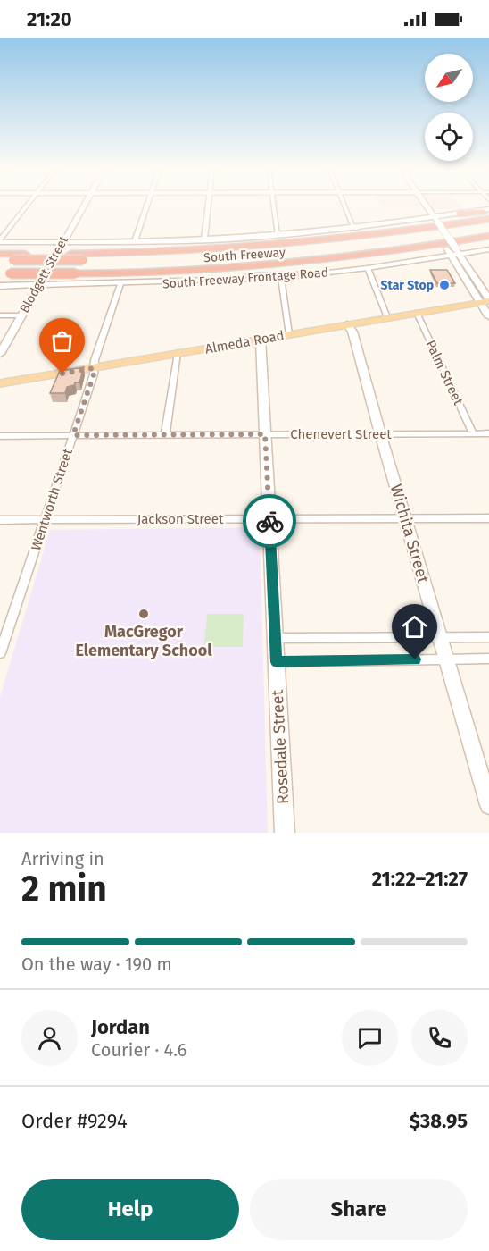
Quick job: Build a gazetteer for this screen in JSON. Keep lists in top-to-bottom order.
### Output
{
  "streets": {
    "highway": ["South Freeway"],
    "main road": [
      "Blodgett Street",
      "South Freeway Frontage Road",
      "Almeda Road",
      "Wichita Street",
      "Rosedale Street"
    ],
    "street": [
      "Palm Street",
      "Chenevert Street",
      "Wentworth Street",
      "Jackson Street"
    ]
  },
  "crossings": [
    ["South Freeway", "South Freeway Frontage Road"],
    ["Blodgett Street", "South Freeway Frontage Road"],
    ["South Freeway Frontage Road", "Wentworth Street"],
    ["Almeda Road", "Palm Street"],
    ["Almeda Road", "Wentworth Street"],
    ["Almeda Road", "Wichita Street"],
    ["Almeda Road", "Rosedale Street"],
    ["Palm Street", "Chenevert Street"],
    ["Chenevert Street", "Wentworth Street"],
    ["Chenevert Street", "Wichita Street"],
    ["Chenevert Street", "Rosedale Street"],
    ["Wentworth Street", "Jackson Street"],
    ["Jackson Street", "Wichita Street"],
    ["Jackson Street", "Rosedale Street"]
  ],
  "places": ["Star Stop", "MacGregor Elementary School"],
  "north": "bottom left",
  "page": {
    "status": "21:20",
    "heading": ["2 min", "Arriving in", "21:22–21:27"],
    "panel": [
      "Jordan",
      "Courier · 4.6",
      "Order #9294",
      "$38.95"
    ],
    "bar": "On the way · 190 m",
    "buttons": ["Help", "Share"]
  }
}
